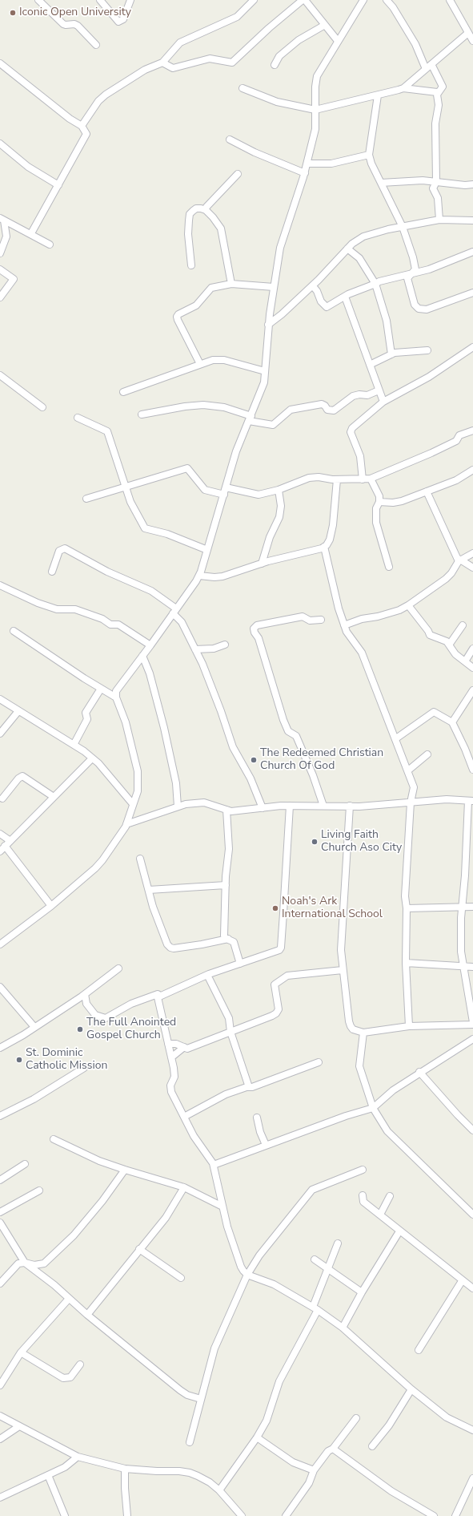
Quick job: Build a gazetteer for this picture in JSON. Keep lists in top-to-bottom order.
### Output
{
  "places": [
    "Iconic Open University",
    "The Redeemed Christian Church Of God",
    "Living Faith Church Aso City",
    "Noah's Ark International School",
    "The Full Anointed Gospel Church",
    "St. Dominic Catholic Mission"
  ]
}
